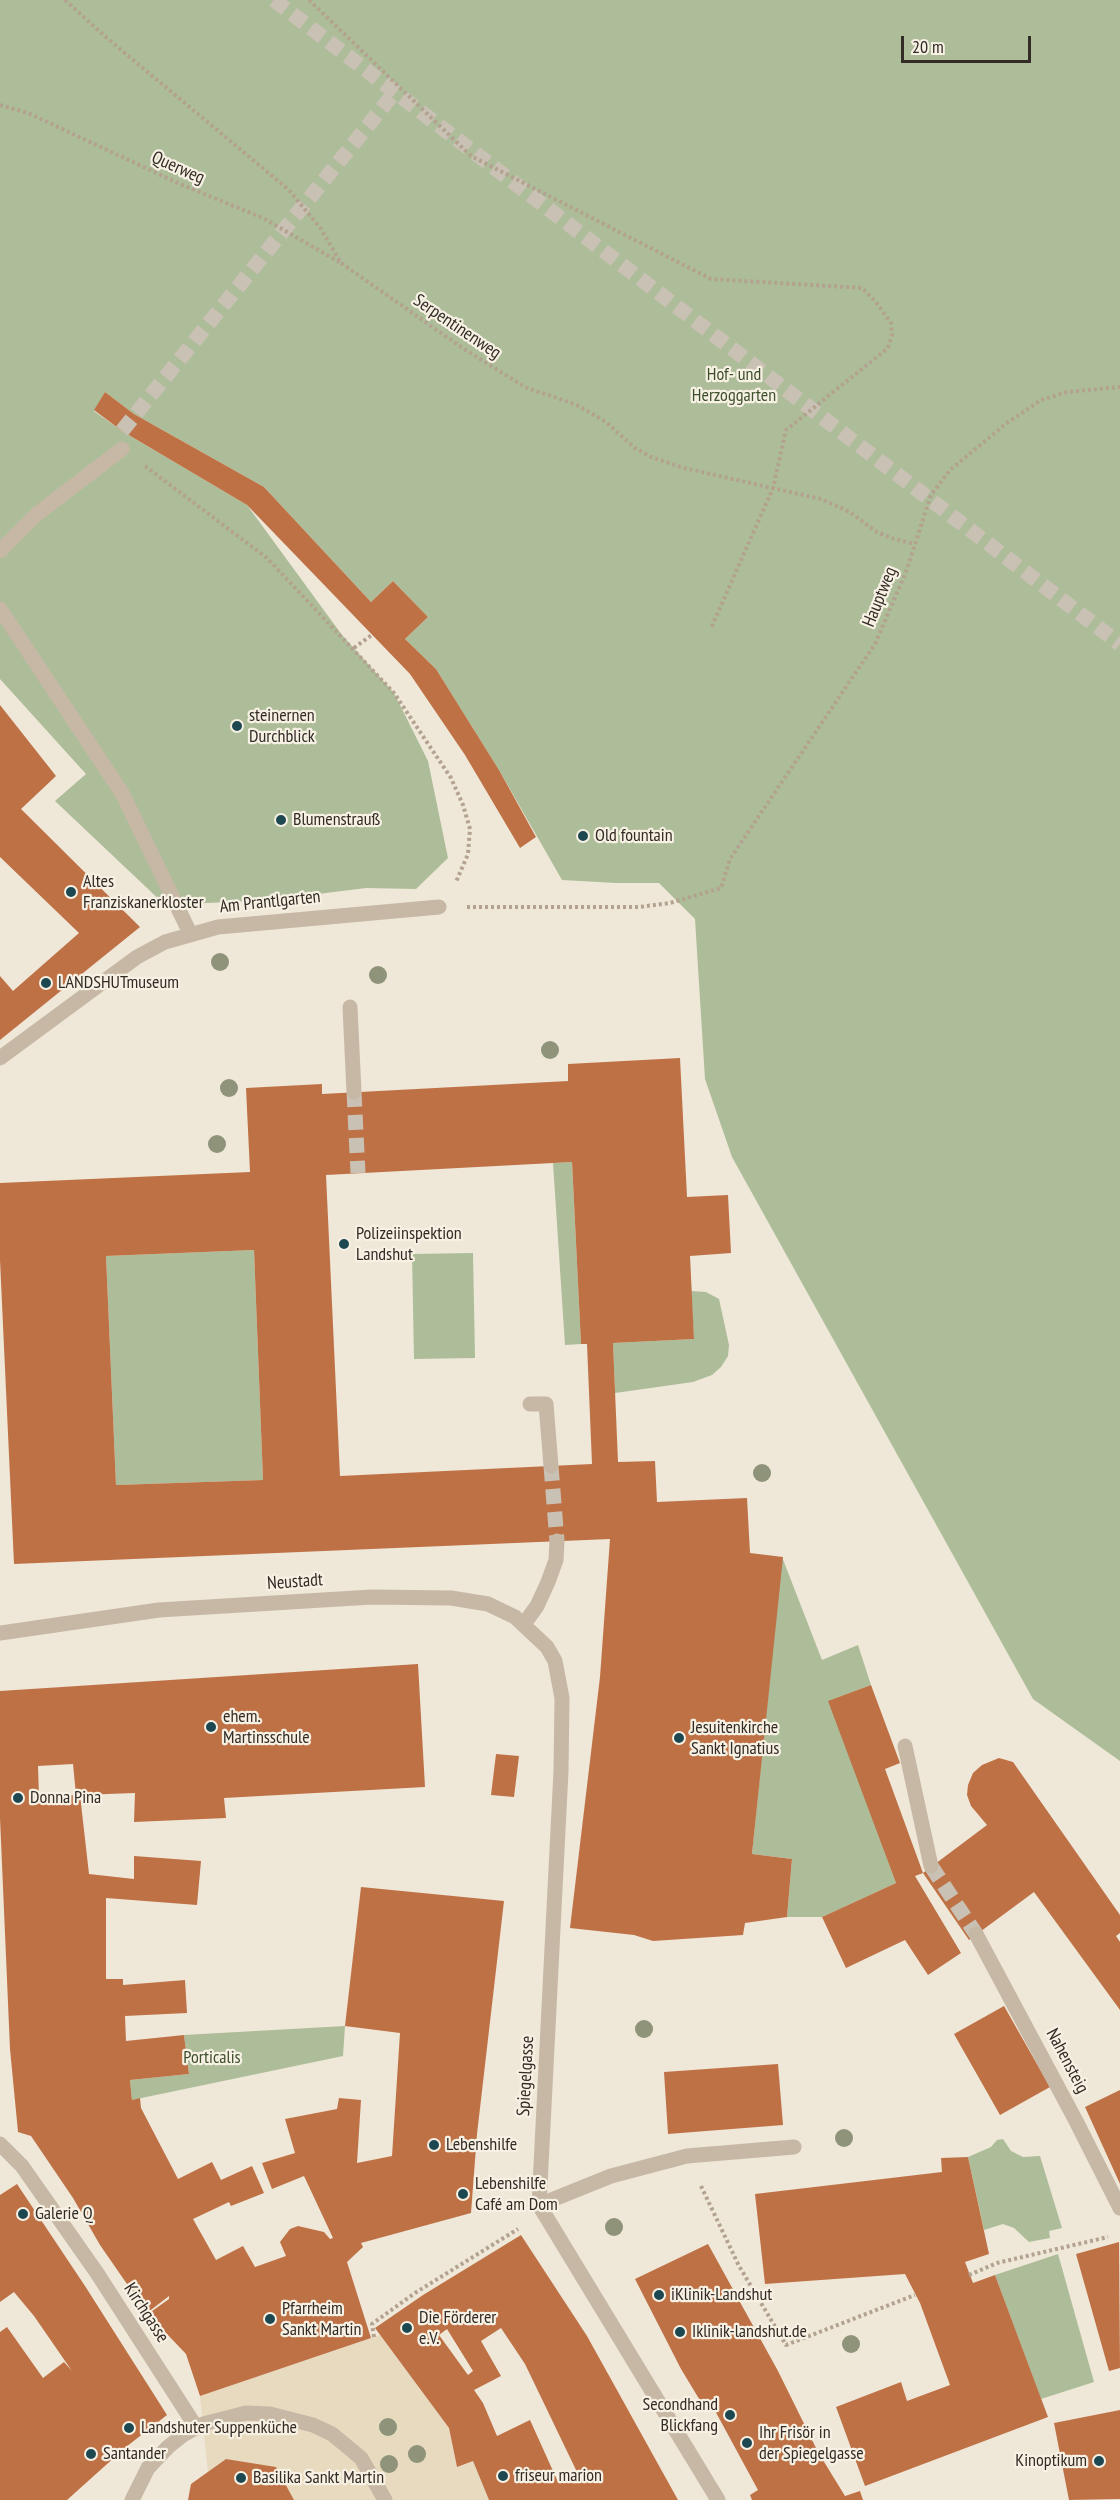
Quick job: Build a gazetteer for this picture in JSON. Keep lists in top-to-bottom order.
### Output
{
  "streets": {
    "street": [
      "Am Prantlgarten",
      "Neustadt",
      "Nahensteig",
      "Spiegelgasse",
      "Kirchgasse"
    ],
    "path": ["Querweg", "Serpentinenweg", "Hauptweg"]
  },
  "crossings": [
    ["Querweg", "Serpentinenweg"],
    ["Serpentinenweg", "Hauptweg"],
    ["Hauptweg", "Am Prantlgarten"],
    ["Neustadt", "Spiegelgasse"]
  ],
  "parks": ["Hof- und Herzoggarten", "Porticalis"],
  "places": [
    "steinernen Durchblick",
    "Blumenstrauß",
    "Old fountain",
    "Altes Franziskanerkloster",
    "LANDSHUTmuseum",
    "Polizeiinspektion Landshut",
    "ehem. Martinsschule",
    "Jesuitenkirche Sankt Ignatius",
    "Donna Pina",
    "Lebenshilfe",
    "Lebenshilfe Café am Dom",
    "Galerie Q",
    "iKlinik-Landshut",
    "Pfarrheim Sankt Martin",
    "Die Förderer e.V.",
    "Iklinik-landshut.de",
    "Secondhand Blickfang",
    "Landshuter Suppenküche",
    "Ihr Frisör in der Spiegelgasse",
    "Santander",
    "Kinoptikum",
    "friseur marion",
    "Basilika Sankt Martin"
  ],
  "scale_bar": "20 m"
}
